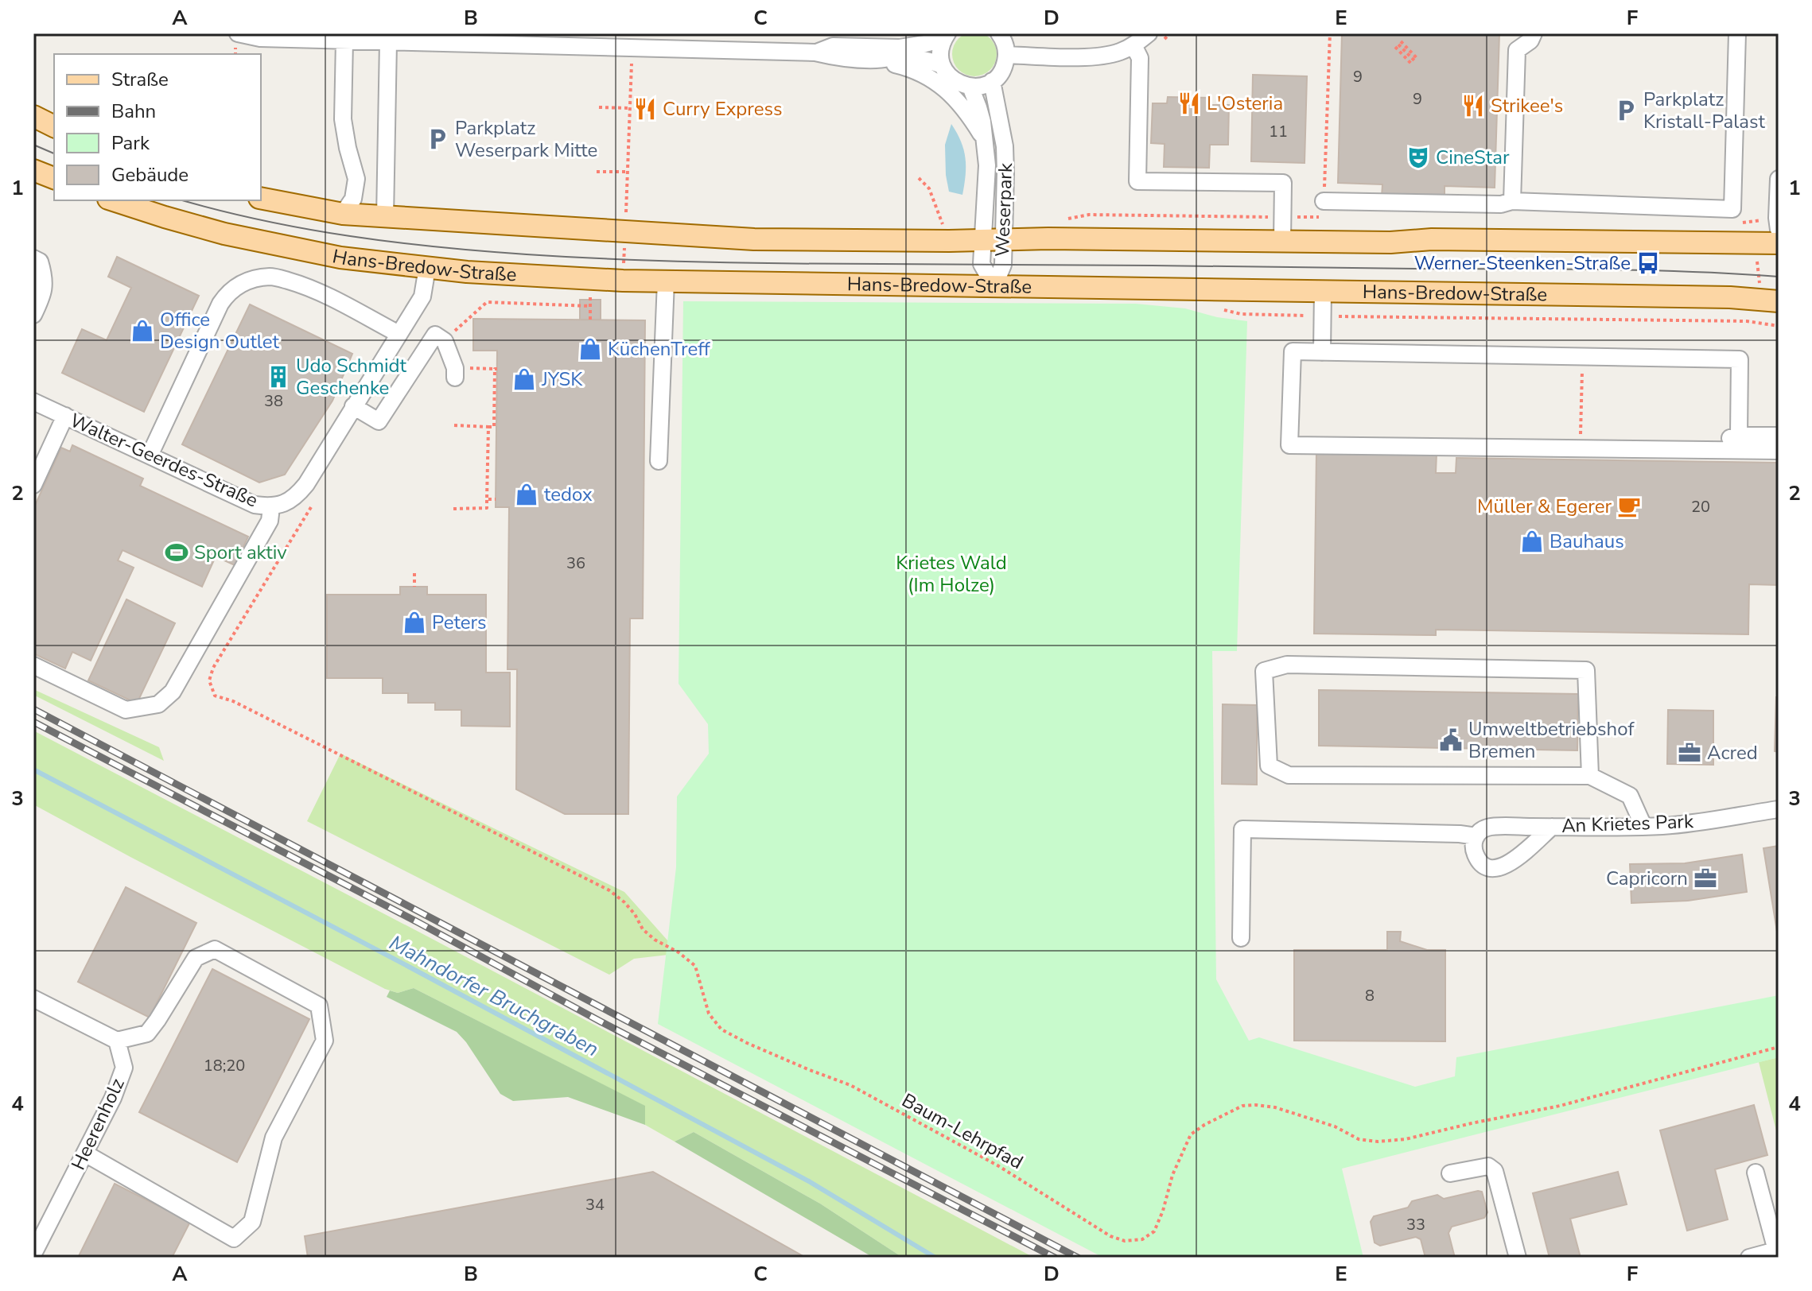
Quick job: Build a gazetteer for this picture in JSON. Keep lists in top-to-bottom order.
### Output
{
  "streets": {
    "main road": ["Hans-Bredow-Straße"],
    "street": [
      "Weserpark",
      "Walter-Geerdes-Straße",
      "An Krietes Park",
      "Heerenholz"
    ],
    "path": ["Baum-Lehrpfad"]
  },
  "crossings": [
    ["Weserpark", "Hans-Bredow-Straße"],
    ["Hans-Bredow-Straße", "Walter-Geerdes-Straße"]
  ],
  "water": ["Mahndorfer Bruchgraben"],
  "parks": ["Krietes Wald (Im Holze)"],
  "places": {
    "restaurant": ["L'Osteria", "Strikee's", "Curry Express"],
    "parking": ["Parkplatz Kristall-Palast", "Parkplatz Weserpark Mitte"],
    "theatre": ["CineStar"],
    "bus stop": ["Werner-Steenken-Straße"],
    "shop": [
      "Office Design Outlet",
      "KüchenTreff",
      "JYSK",
      "tedox",
      "Bauhaus",
      "Peters"
    ],
    "building": ["Udo Schmidt Geschenke"],
    "cafe": ["Müller & Egerer"],
    "sports": ["Sport aktiv"],
    "public building": ["Umweltbetriebshof Bremen"],
    "office": ["Acred", "Capricorn"]
  },
  "house_numbers": [
    "9",
    "9",
    "11",
    "38",
    "20",
    "36",
    "8",
    "18;20",
    "34",
    "33"
  ],
  "legend": [
    "Straße",
    "Bahn",
    "Park",
    "Gebäude"
  ],
  "grid": {
    "columns": [
      "A",
      "B",
      "C",
      "D",
      "E",
      "F"
    ],
    "rows": [
      "1",
      "2",
      "3",
      "4"
    ]
  }
}
